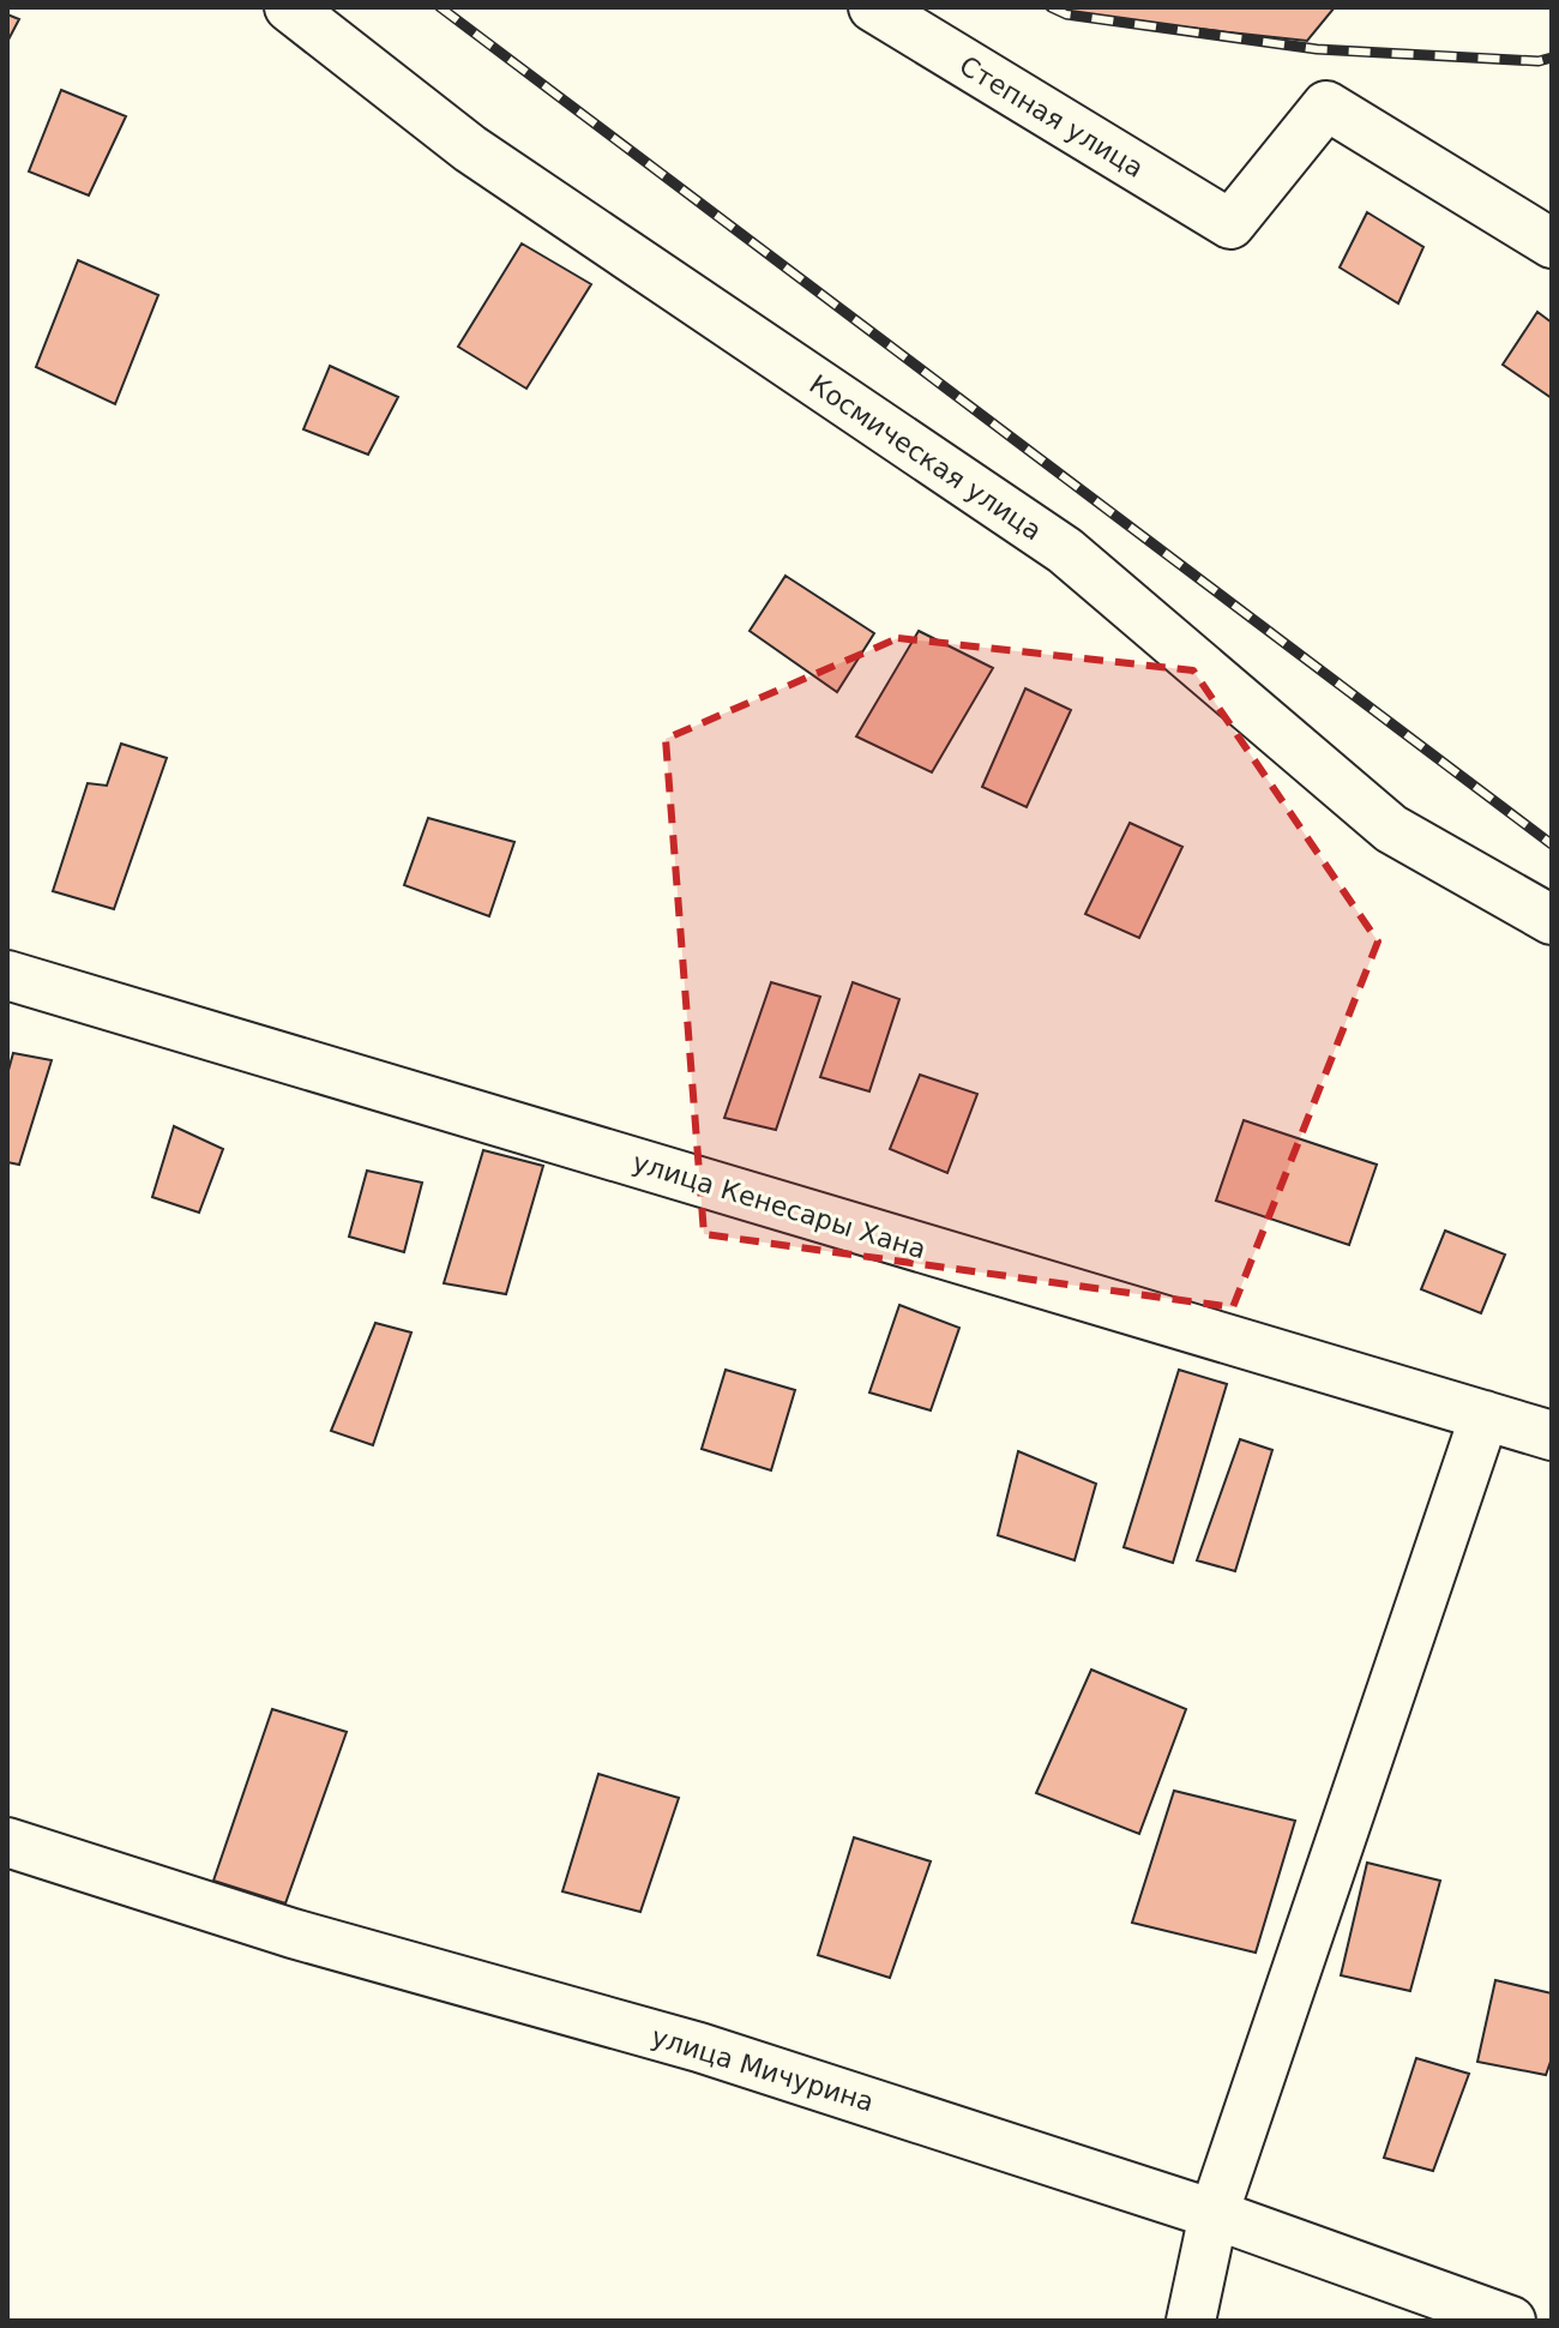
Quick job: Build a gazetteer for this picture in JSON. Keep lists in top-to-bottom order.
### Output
{
  "streets": {
    "street": [
      "Степная улица",
      "Космическая улица",
      "улица Кенесары Хана",
      "улица Мичурина"
    ]
  }
}
